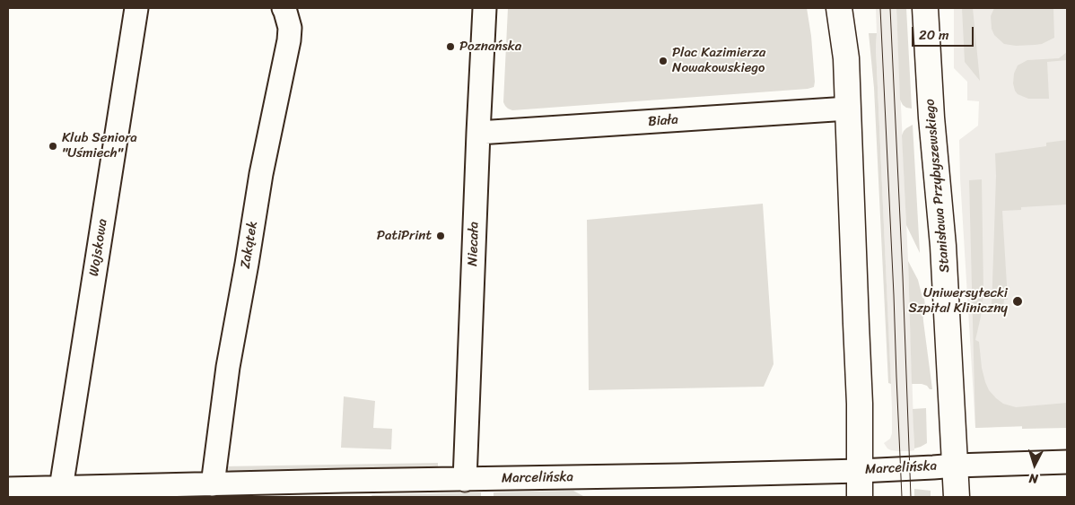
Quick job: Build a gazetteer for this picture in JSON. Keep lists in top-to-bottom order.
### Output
{
  "streets": {
    "main road": ["Stanisława Przybyszewskiego"],
    "street": [
      "Biała",
      "Niecała",
      "Zakątek",
      "Wojskowa",
      "Marcelińska"
    ]
  },
  "crossings": [
    ["Biała", "Niecała"],
    ["Stanisława Przybyszewskiego", "Marcelińska"],
    ["Niecała", "Marcelińska"],
    ["Zakątek", "Marcelińska"],
    ["Wojskowa", "Marcelińska"]
  ],
  "places": [
    "Poznańska",
    "Plac Kazimierza Nowakowskiego",
    "Klub Seniora \"Uśmiech\"",
    "PatiPrint",
    "Uniwersytecki Szpital Kliniczny"
  ],
  "scale_bar": "20 m",
  "north": "bottom"
}
